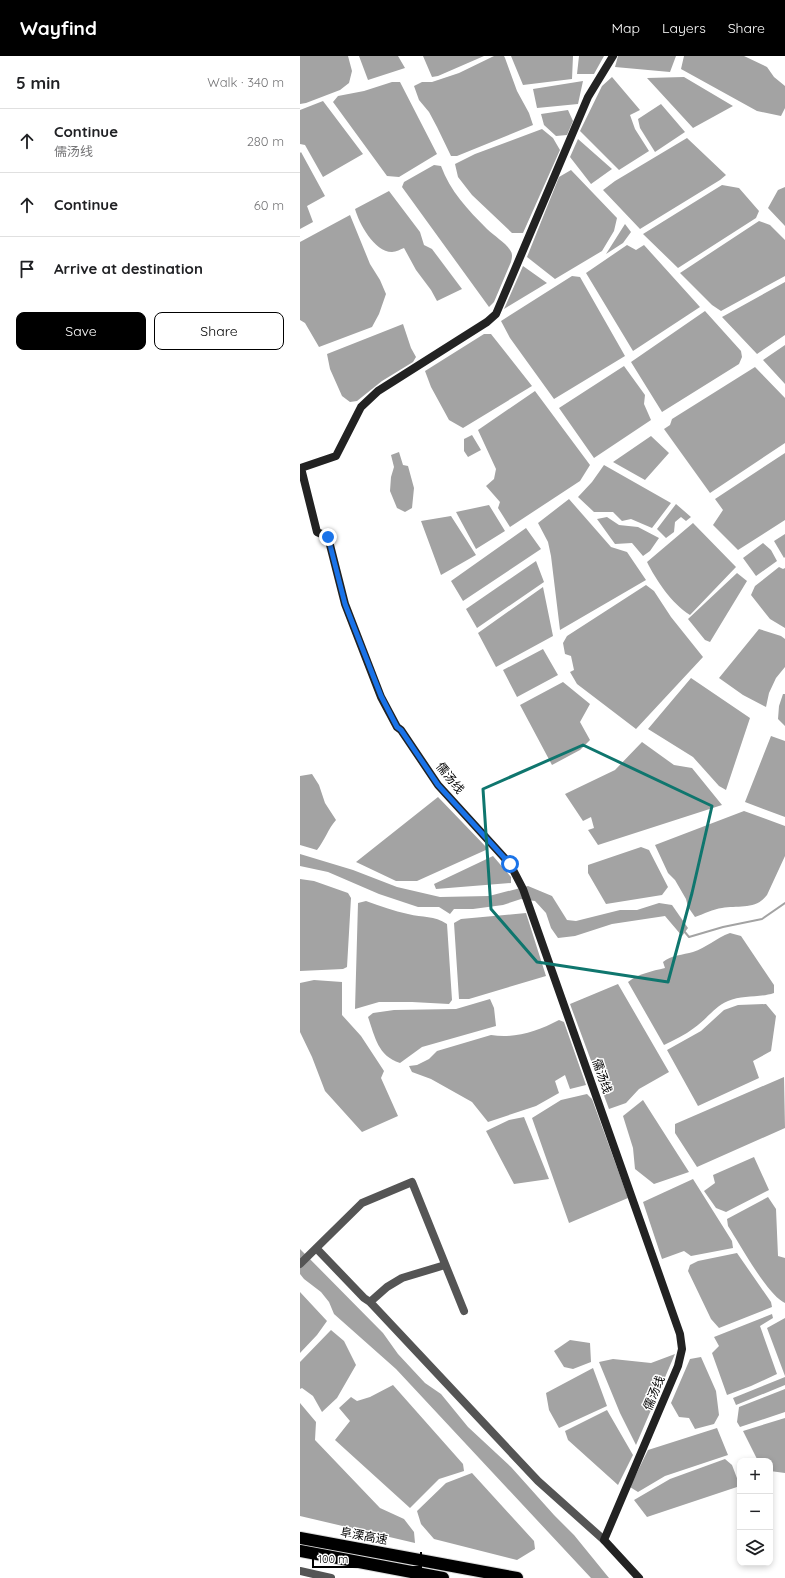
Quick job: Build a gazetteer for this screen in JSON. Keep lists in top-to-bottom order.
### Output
{
  "streets": {
    "highway": ["阜溧高速"],
    "street": ["儒汤线"]
  },
  "scale_bar": "100 m",
  "page": {
    "header": "Wayfind",
    "nav": ["Map", "Layers", "Share"],
    "heading": ["5 min", "Walk · 340 m"],
    "list": [
      ["Continue", "儒汤线", "280 m"],
      ["Continue", "60 m"],
      "Arrive at destination"
    ],
    "buttons": ["Save", "Share"],
    "map_buttons": ["+", "−"],
    "scale": "100 m"
  }
}
